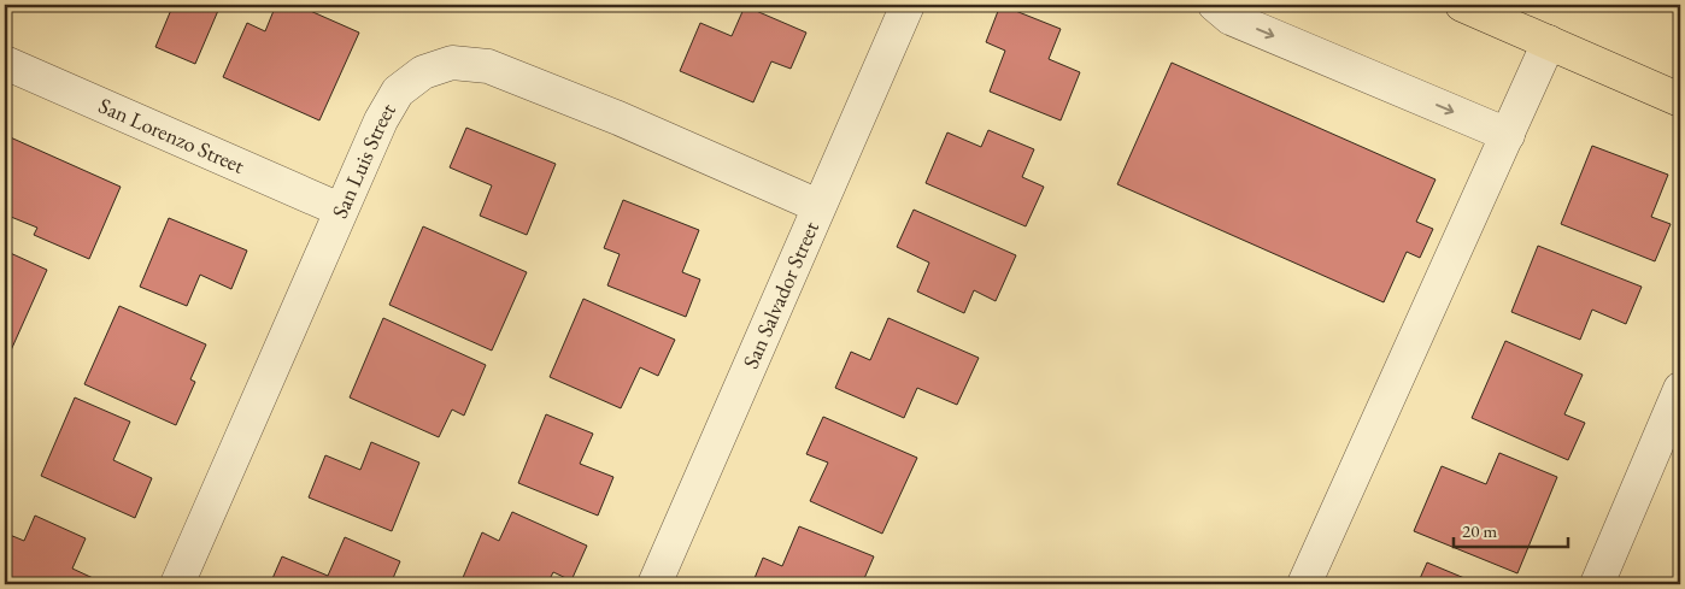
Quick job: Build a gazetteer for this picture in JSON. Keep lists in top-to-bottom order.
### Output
{
  "streets": {
    "street": ["San Lorenzo Street", "San Luis Street", "San Salvador Street"]
  },
  "crossings": [
    ["San Lorenzo Street", "San Luis Street"],
    ["San Luis Street", "San Salvador Street"]
  ],
  "scale_bar": "20 m"
}
